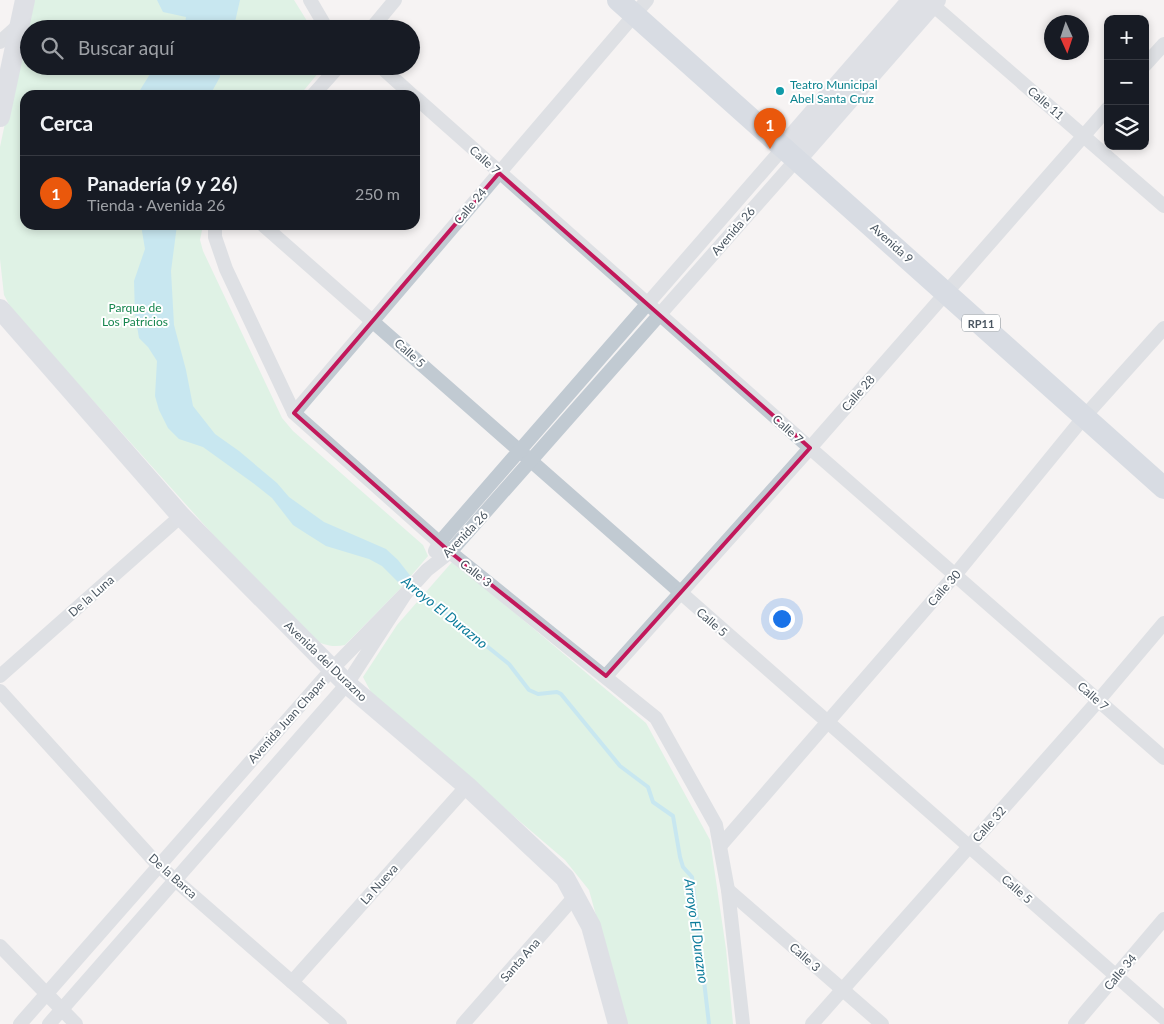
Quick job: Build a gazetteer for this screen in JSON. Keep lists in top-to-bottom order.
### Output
{
  "streets": {
    "main road": [
      "Avenida 26",
      "Avenida 9",
      "RP11",
      "Avenida del Durazno"
    ],
    "street": [
      "Calle 11",
      "Calle 7",
      "Calle 24",
      "Calle 5",
      "Calle 28",
      "Calle 3",
      "Calle 30",
      "De la Luna",
      "Avenida Juan Chapar",
      "Calle 32",
      "De la Barca",
      "La Nueva",
      "Santa Ana",
      "Calle 34"
    ]
  },
  "crossings": [
    ["Calle 11", "Avenida 26"],
    ["Calle 11", "Calle 28"],
    ["Calle 7", "Calle 24"],
    ["Calle 7", "Avenida 26"],
    ["Calle 7", "Calle 28"],
    ["Calle 7", "Calle 30"],
    ["Calle 7", "Calle 32"],
    ["Calle 24", "Avenida 9"],
    ["Calle 24", "Calle 5"],
    ["Calle 24", "Calle 3"],
    ["Avenida 26", "Avenida 9"],
    ["Avenida 26", "Calle 5"],
    ["Avenida 26", "Calle 3"],
    ["Avenida 9", "Calle 28"],
    ["Avenida 9", "Calle 30"],
    ["Calle 5", "Calle 28"],
    ["Calle 5", "Calle 30"],
    ["Calle 5", "Calle 32"],
    ["Calle 5", "Calle 34"],
    ["Calle 28", "Calle 3"],
    ["Calle 3", "Calle 30"],
    ["Calle 3", "Calle 32"],
    ["De la Luna", "Avenida del Durazno"],
    ["Avenida del Durazno", "Avenida Juan Chapar"],
    ["Avenida del Durazno", "La Nueva"],
    ["Avenida del Durazno", "Santa Ana"],
    ["Avenida Juan Chapar", "De la Barca"],
    ["De la Barca", "La Nueva"]
  ],
  "water": ["Arroyo El Durazno"],
  "parks": ["Parque de Los Patricios"],
  "places": ["Teatro Municipal Abel Santa Cruz"],
  "north": "bottom",
  "page": {
    "map_buttons": ["+", "−"],
    "search": "Buscar aquí",
    "heading": "Cerca",
    "pins": "1",
    "list": [
      {
        "mark": "1",
        "name": "Panadería (9 y 26)",
        "note": "Tienda · Avenida 26",
        "value": "250 m"
      }
    ]
  }
}
